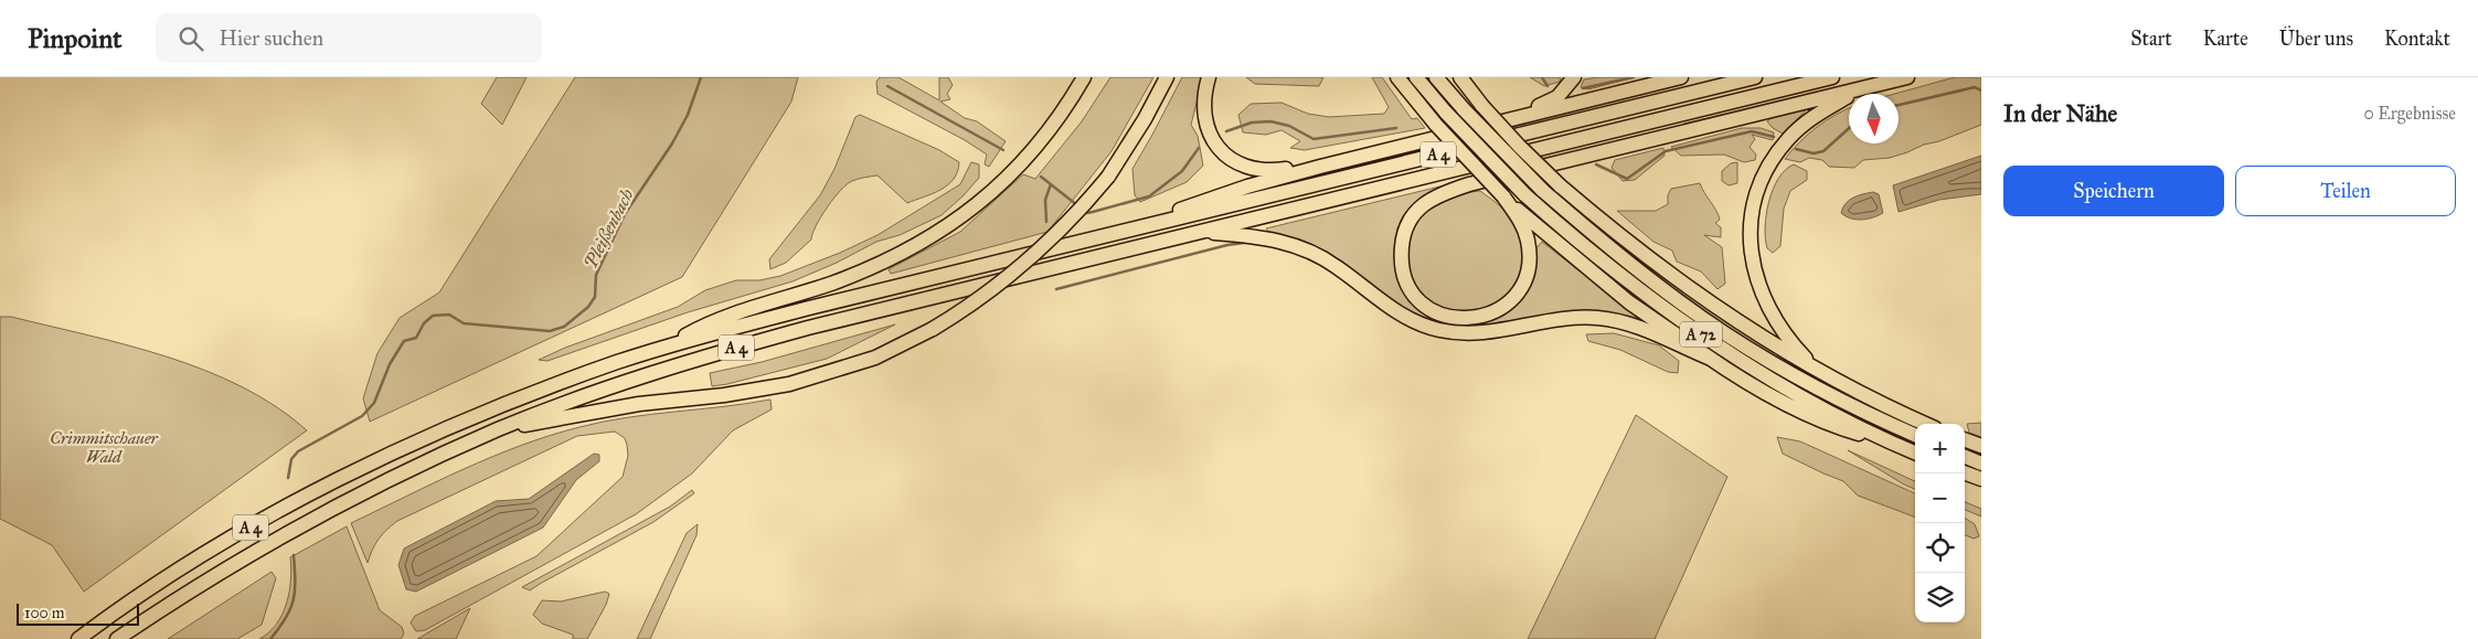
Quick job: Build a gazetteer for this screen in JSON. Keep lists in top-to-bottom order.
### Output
{
  "streets": {
    "highway": ["A 4", "A 72"]
  },
  "water": ["Pleißenbach"],
  "parks": ["Crimmitschauer Wald"],
  "scale_bar": "100 m",
  "north": "bottom",
  "page": {
    "header": "Pinpoint",
    "search": "Hier suchen",
    "nav": [
      "Start",
      "Karte",
      "Über uns",
      "Kontakt"
    ],
    "heading": ["In der Nähe", "0 Ergebnisse"],
    "buttons": ["Speichern", "Teilen"],
    "map_buttons": ["+", "−"],
    "scale": "100 m"
  }
}
